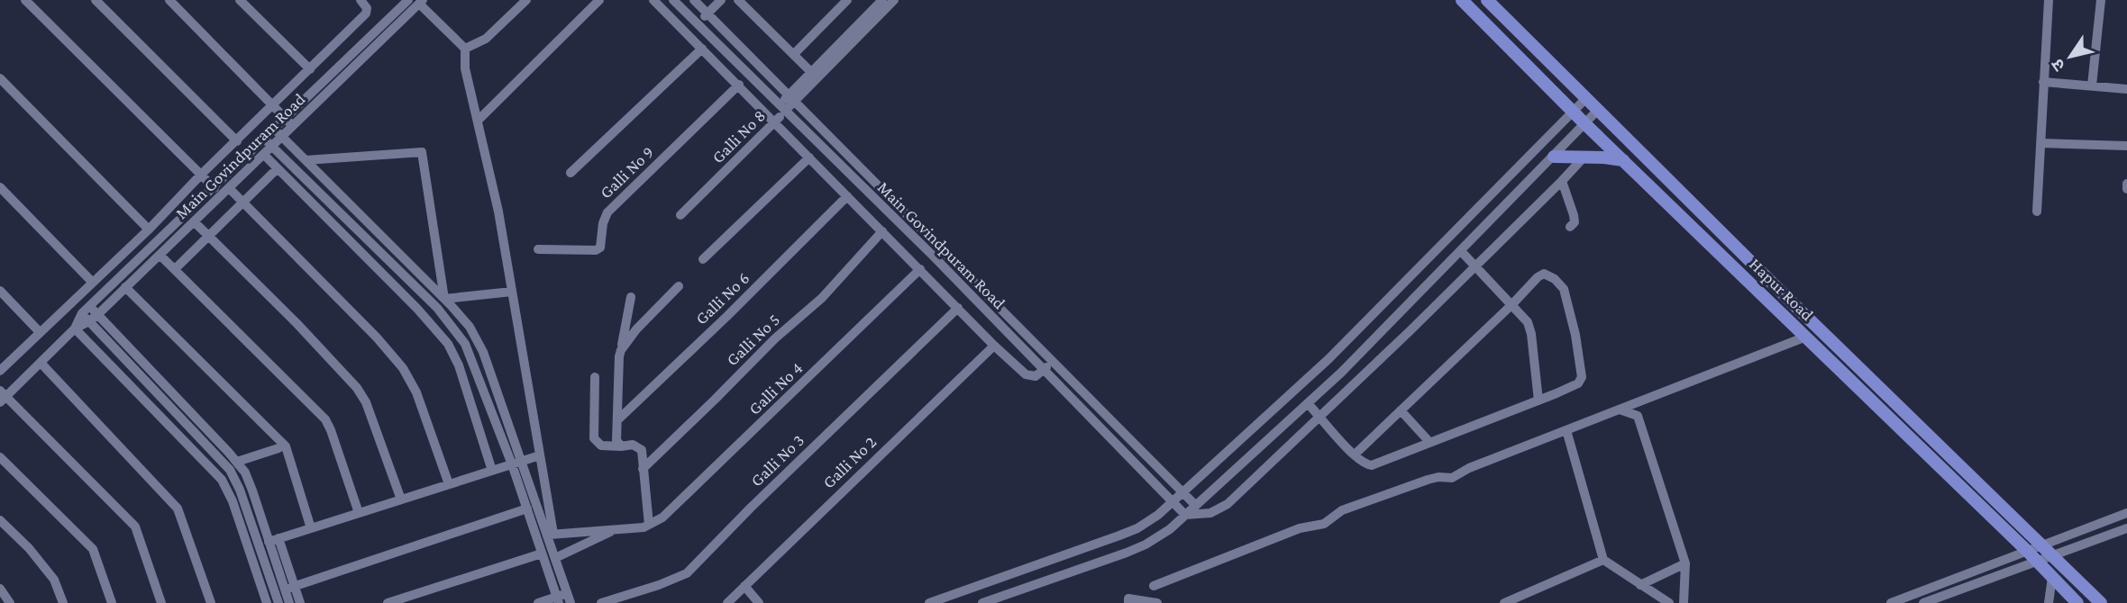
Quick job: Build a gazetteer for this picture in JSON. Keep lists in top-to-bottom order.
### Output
{
  "streets": {
    "main road": ["Hapur Road"],
    "street": [
      "Galli No 8",
      "Main Govindpuram Road",
      "Galli No 9",
      "Galli No 6",
      "Galli No 5",
      "Galli No 4",
      "Galli No 3",
      "Galli No 2"
    ]
  },
  "crossings": [
    ["Galli No 8", "Main Govindpuram Road"]
  ],
  "north": "bottom left"
}
